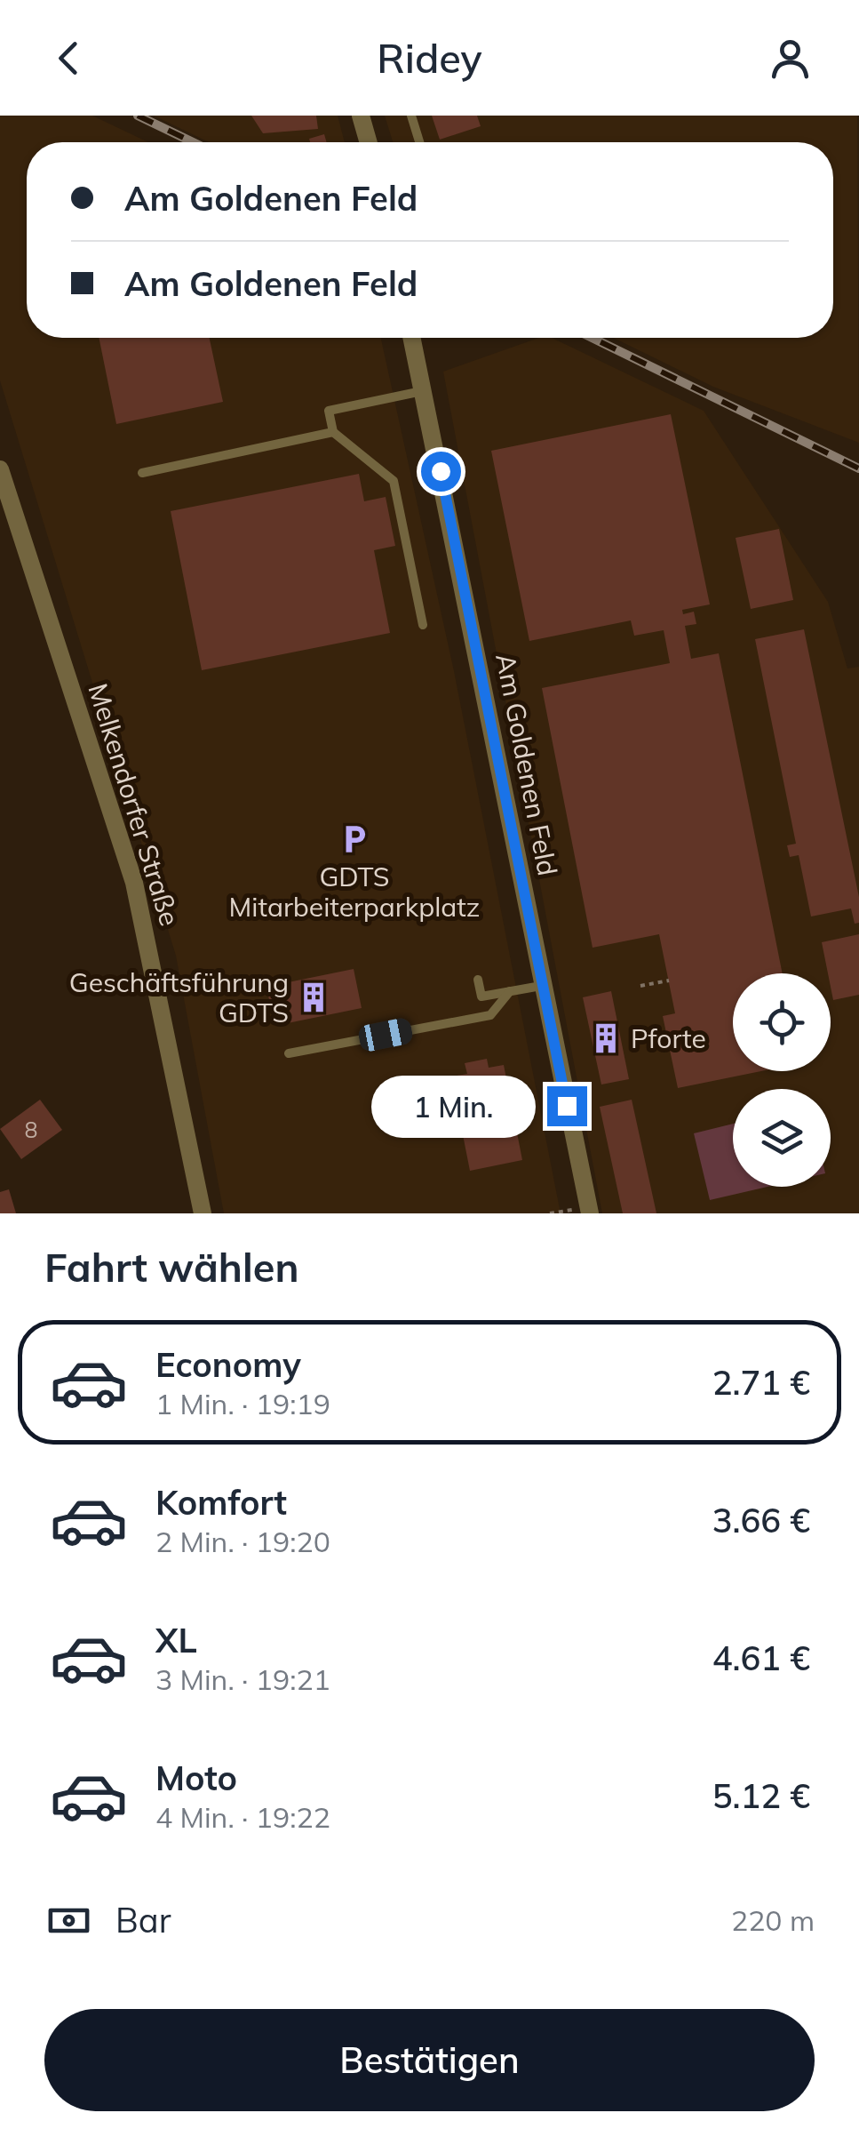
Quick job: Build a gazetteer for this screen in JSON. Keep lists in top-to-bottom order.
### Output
{
  "streets": {
    "street": ["Am Goldenen Feld", "Melkendorfer Straße"]
  },
  "places": {
    "parking": ["GDTS Mitarbeiterparkplatz"],
    "building": ["Geschäftsführung GDTS", "Pforte"]
  },
  "house_numbers": ["8"],
  "page": {
    "header": "Ridey",
    "banner": ["Am Goldenen Feld", "Am Goldenen Feld"],
    "bubble": "1 Min.",
    "heading": "Fahrt wählen",
    "list": [
      {
        "name": "Economy",
        "note": "1 Min. · 19:19",
        "value": "2.71 €"
      },
      {
        "name": "Komfort",
        "note": "2 Min. · 19:20",
        "value": "3.66 €"
      },
      {
        "name": "XL",
        "note": "3 Min. · 19:21",
        "value": "4.61 €"
      },
      {
        "name": "Moto",
        "note": "4 Min. · 19:22",
        "value": "5.12 €"
      }
    ],
    "pay": ["Bar", "220 m"],
    "buttons": "Bestätigen"
  }
}
